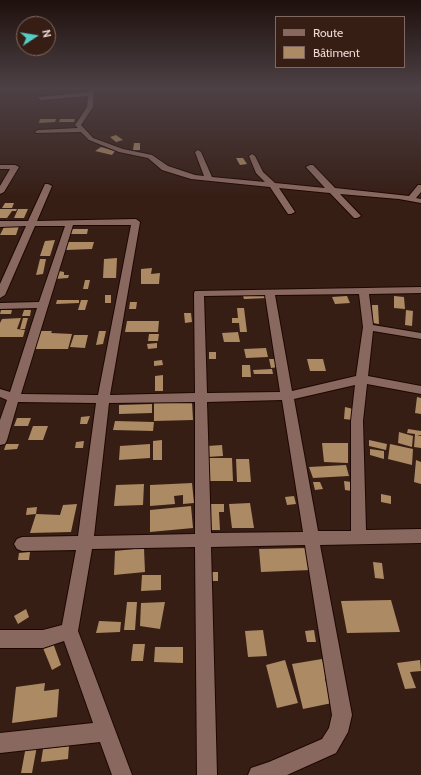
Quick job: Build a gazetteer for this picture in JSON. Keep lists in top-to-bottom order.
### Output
{
  "legend": ["Route", "Bâtiment"],
  "north": "right"
}
